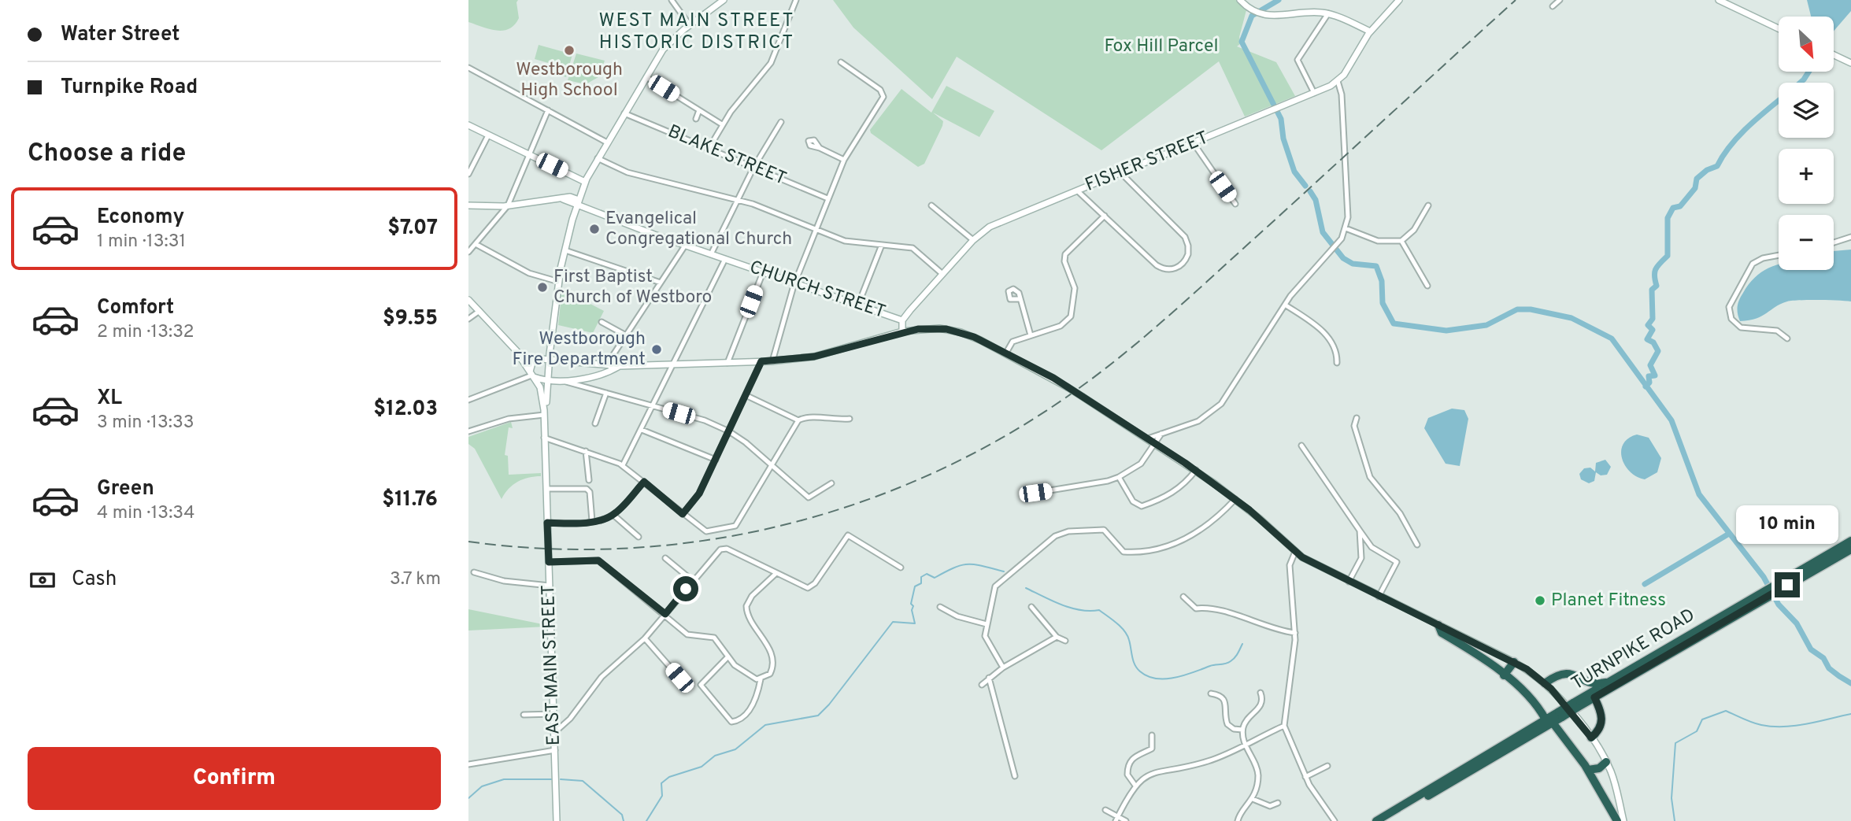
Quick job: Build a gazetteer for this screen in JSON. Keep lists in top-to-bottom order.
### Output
{
  "streets": {
    "highway": ["TURNPIKE ROAD"],
    "main road": ["FISHER STREET", "CHURCH STREET", "EAST MAIN STREET"],
    "street": ["BLAKE STREET"]
  },
  "crossings": [
    ["FISHER STREET", "CHURCH STREET"]
  ],
  "districts": ["WEST MAIN STREET HISTORIC DISTRICT"],
  "parks": ["Fox Hill Parcel"],
  "places": [
    "Westborough High School",
    "Evangelical Congregational Church",
    "First Baptist Church of Westboro",
    "Westborough Fire Department",
    "Planet Fitness"
  ],
  "north": "bottom right",
  "page": {
    "banner": ["Water Street", "Turnpike Road"],
    "map_buttons": ["+", "−"],
    "heading": "Choose a ride",
    "list": [
      {
        "name": "Economy",
        "note": "1 min · 13:31",
        "value": "$7.07"
      },
      {
        "name": "Comfort",
        "note": "2 min · 13:32",
        "value": "$9.55"
      },
      {
        "name": "XL",
        "note": "3 min · 13:33",
        "value": "$12.03"
      },
      {
        "name": "Green",
        "note": "4 min · 13:34",
        "value": "$11.76"
      }
    ],
    "bubble": "10 min",
    "pay": ["Cash", "3.7 km"],
    "buttons": "Confirm"
  }
}
